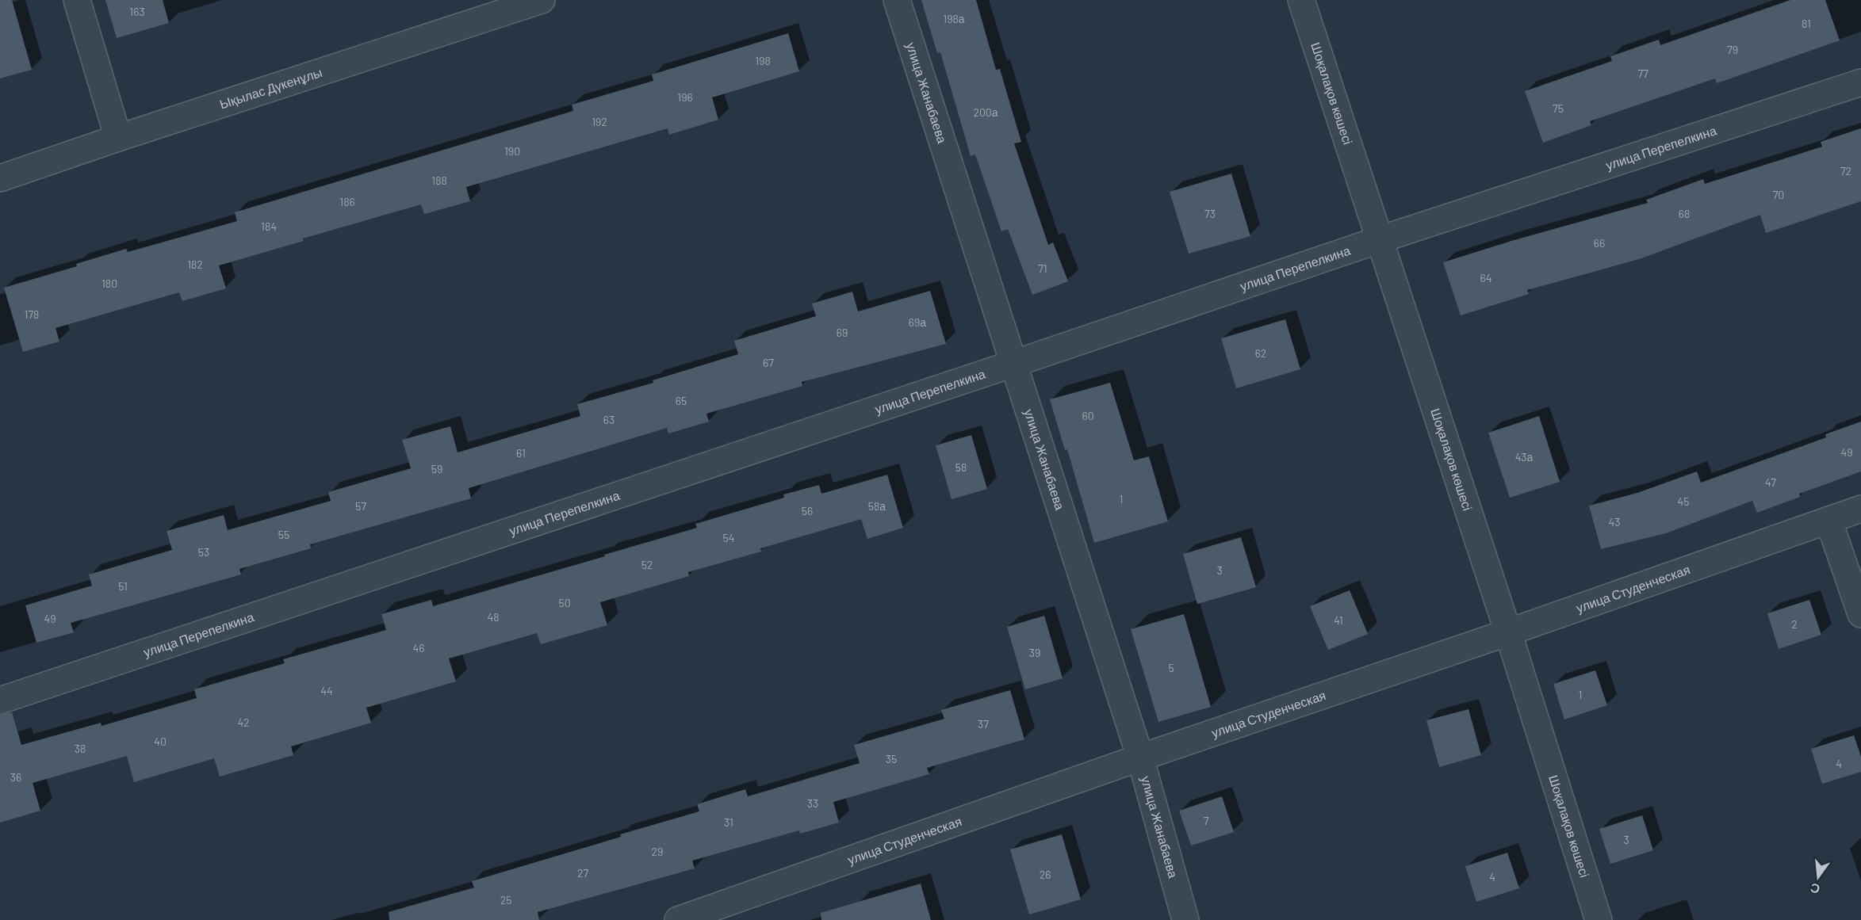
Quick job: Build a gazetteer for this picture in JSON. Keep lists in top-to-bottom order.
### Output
{
  "streets": {
    "street": [
      "Ықылас Дүкенұлы",
      "улица Жанабаева",
      "Шоқалақов көшесі",
      "улица Перепелкина",
      "улица Студенческая"
    ]
  },
  "crossings": [
    ["улица Жанабаева", "улица Перепелкина"],
    ["улица Жанабаева", "улица Студенческая"],
    ["Шоқалақов көшесі", "улица Перепелкина"],
    ["Шоқалақов көшесі", "улица Студенческая"]
  ],
  "house_numbers": [
    "163",
    "198а",
    "81",
    "79",
    "198",
    "77",
    "196",
    "75",
    "200а",
    "192",
    "190",
    "72",
    "188",
    "70",
    "186",
    "73",
    "68",
    "184",
    "66",
    "182",
    "71",
    "64",
    "180",
    "178",
    "69а",
    "69",
    "62",
    "67",
    "65",
    "60",
    "63",
    "49",
    "61",
    "43а",
    "58",
    "59",
    "47",
    "1",
    "45",
    "57",
    "58а",
    "56",
    "43",
    "55",
    "54",
    "53",
    "52",
    "3",
    "51",
    "50",
    "48",
    "49",
    "41",
    "2",
    "46",
    "39",
    "5",
    "44",
    "1",
    "42",
    "37",
    "40",
    "38",
    "35",
    "4",
    "36",
    "33",
    "7",
    "31",
    "3",
    "29",
    "27",
    "26",
    "4",
    "25"
  ],
  "north": "bottom"
}
